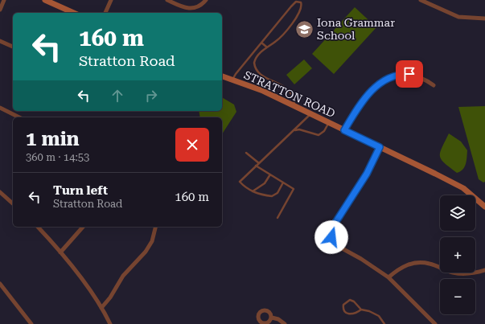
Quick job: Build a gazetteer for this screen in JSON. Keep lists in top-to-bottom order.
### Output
{
  "streets": {
    "street": ["STRATTON ROAD"]
  },
  "places": {
    "school or university": ["Iona Grammar School"]
  },
  "page": {
    "turn": ["160 m", "Stratton Road"],
    "heading": ["1 min", "360 m · 14:53"],
    "list": [
      {
        "name": "Turn left",
        "note": "Stratton Road",
        "value": "160 m"
      }
    ],
    "map_buttons": ["+", "−"]
  }
}
